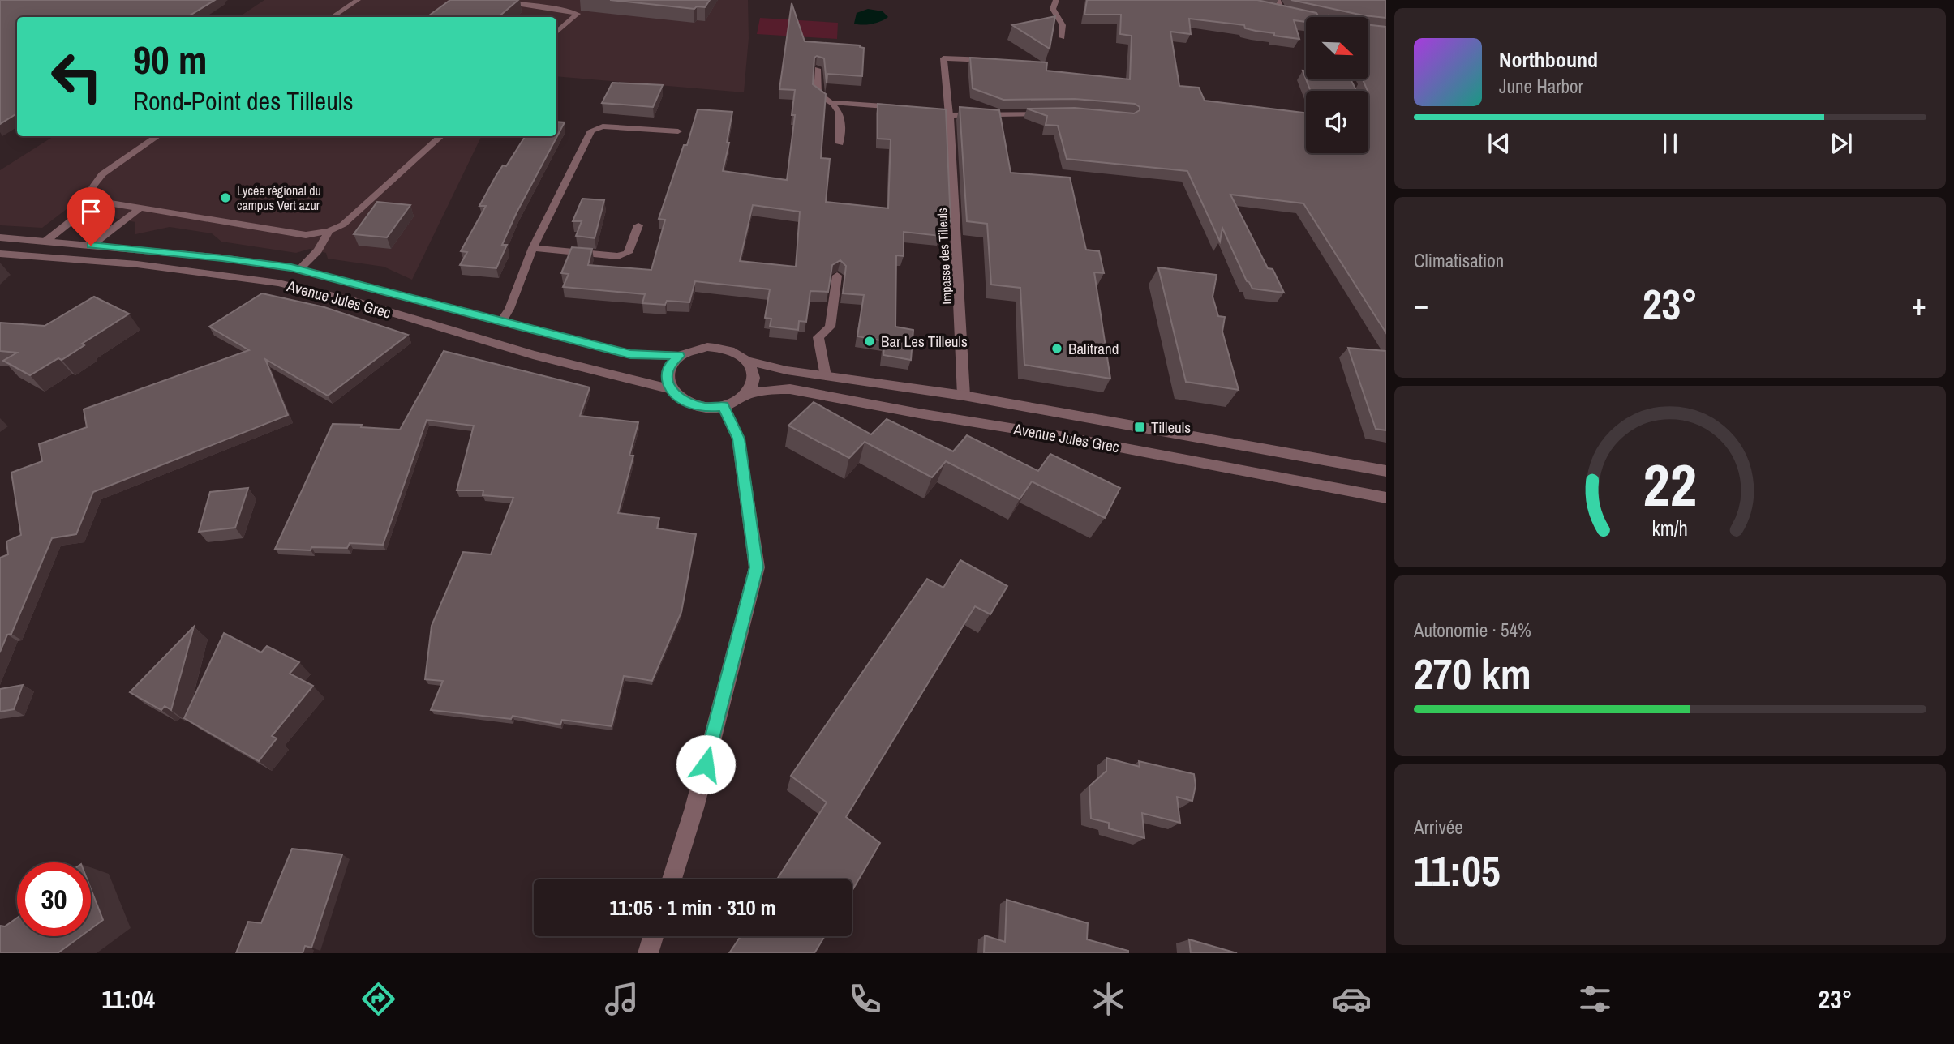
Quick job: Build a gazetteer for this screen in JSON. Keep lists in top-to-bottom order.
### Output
{
  "streets": {
    "street": ["Impasse des Tilleuls", "Avenue Jules Grec"]
  },
  "crossings": [
    ["Impasse des Tilleuls", "Avenue Jules Grec"]
  ],
  "places": {
    "other": ["Lycée régional du campus Vert azur", "Bar Les Tilleuls", "Balitrand"],
    "transit": ["Tilleuls"]
  },
  "north": "bottom right",
  "page": {
    "turn": ["90 m", "Rond-Point des Tilleuls"],
    "song": ["Northbound", "June Harbor"],
    "tile": [
      "Climatisation",
      ["Autonomie · 54%", "270 km"],
      ["Arrivée", "11:05"]
    ],
    "heat": ["−", "23°", "+"],
    "limit": "30",
    "trip": "11:05 · 1 min · 310 m",
    "tabs": ["11:04", "23°"],
    "gauge": ["22", "km/h"]
  }
}
